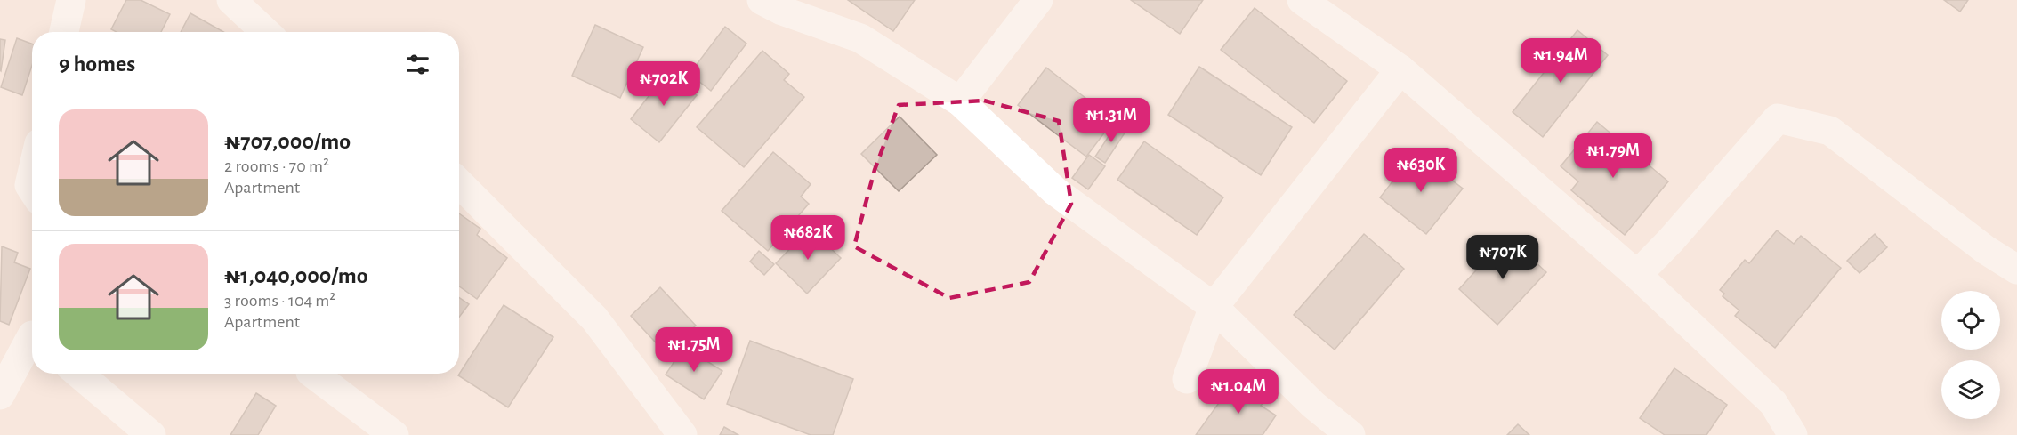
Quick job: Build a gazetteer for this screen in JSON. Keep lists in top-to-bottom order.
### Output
{
  "page": {
    "heading": "9 homes",
    "price": [
      "₦1.94M",
      "₦702K",
      "₦1.31M",
      "₦1.79M",
      "₦630K",
      "₦682K",
      "₦707K",
      "₦1.75M",
      "₦1.04M"
    ],
    "list": [
      {
        "name": "₦707,000/mo",
        "note": "2 rooms · 70 m² · Apartment"
      },
      {
        "name": "₦1,040,000/mo",
        "note": "3 rooms · 104 m² · Apartment"
      }
    ]
  }
}
